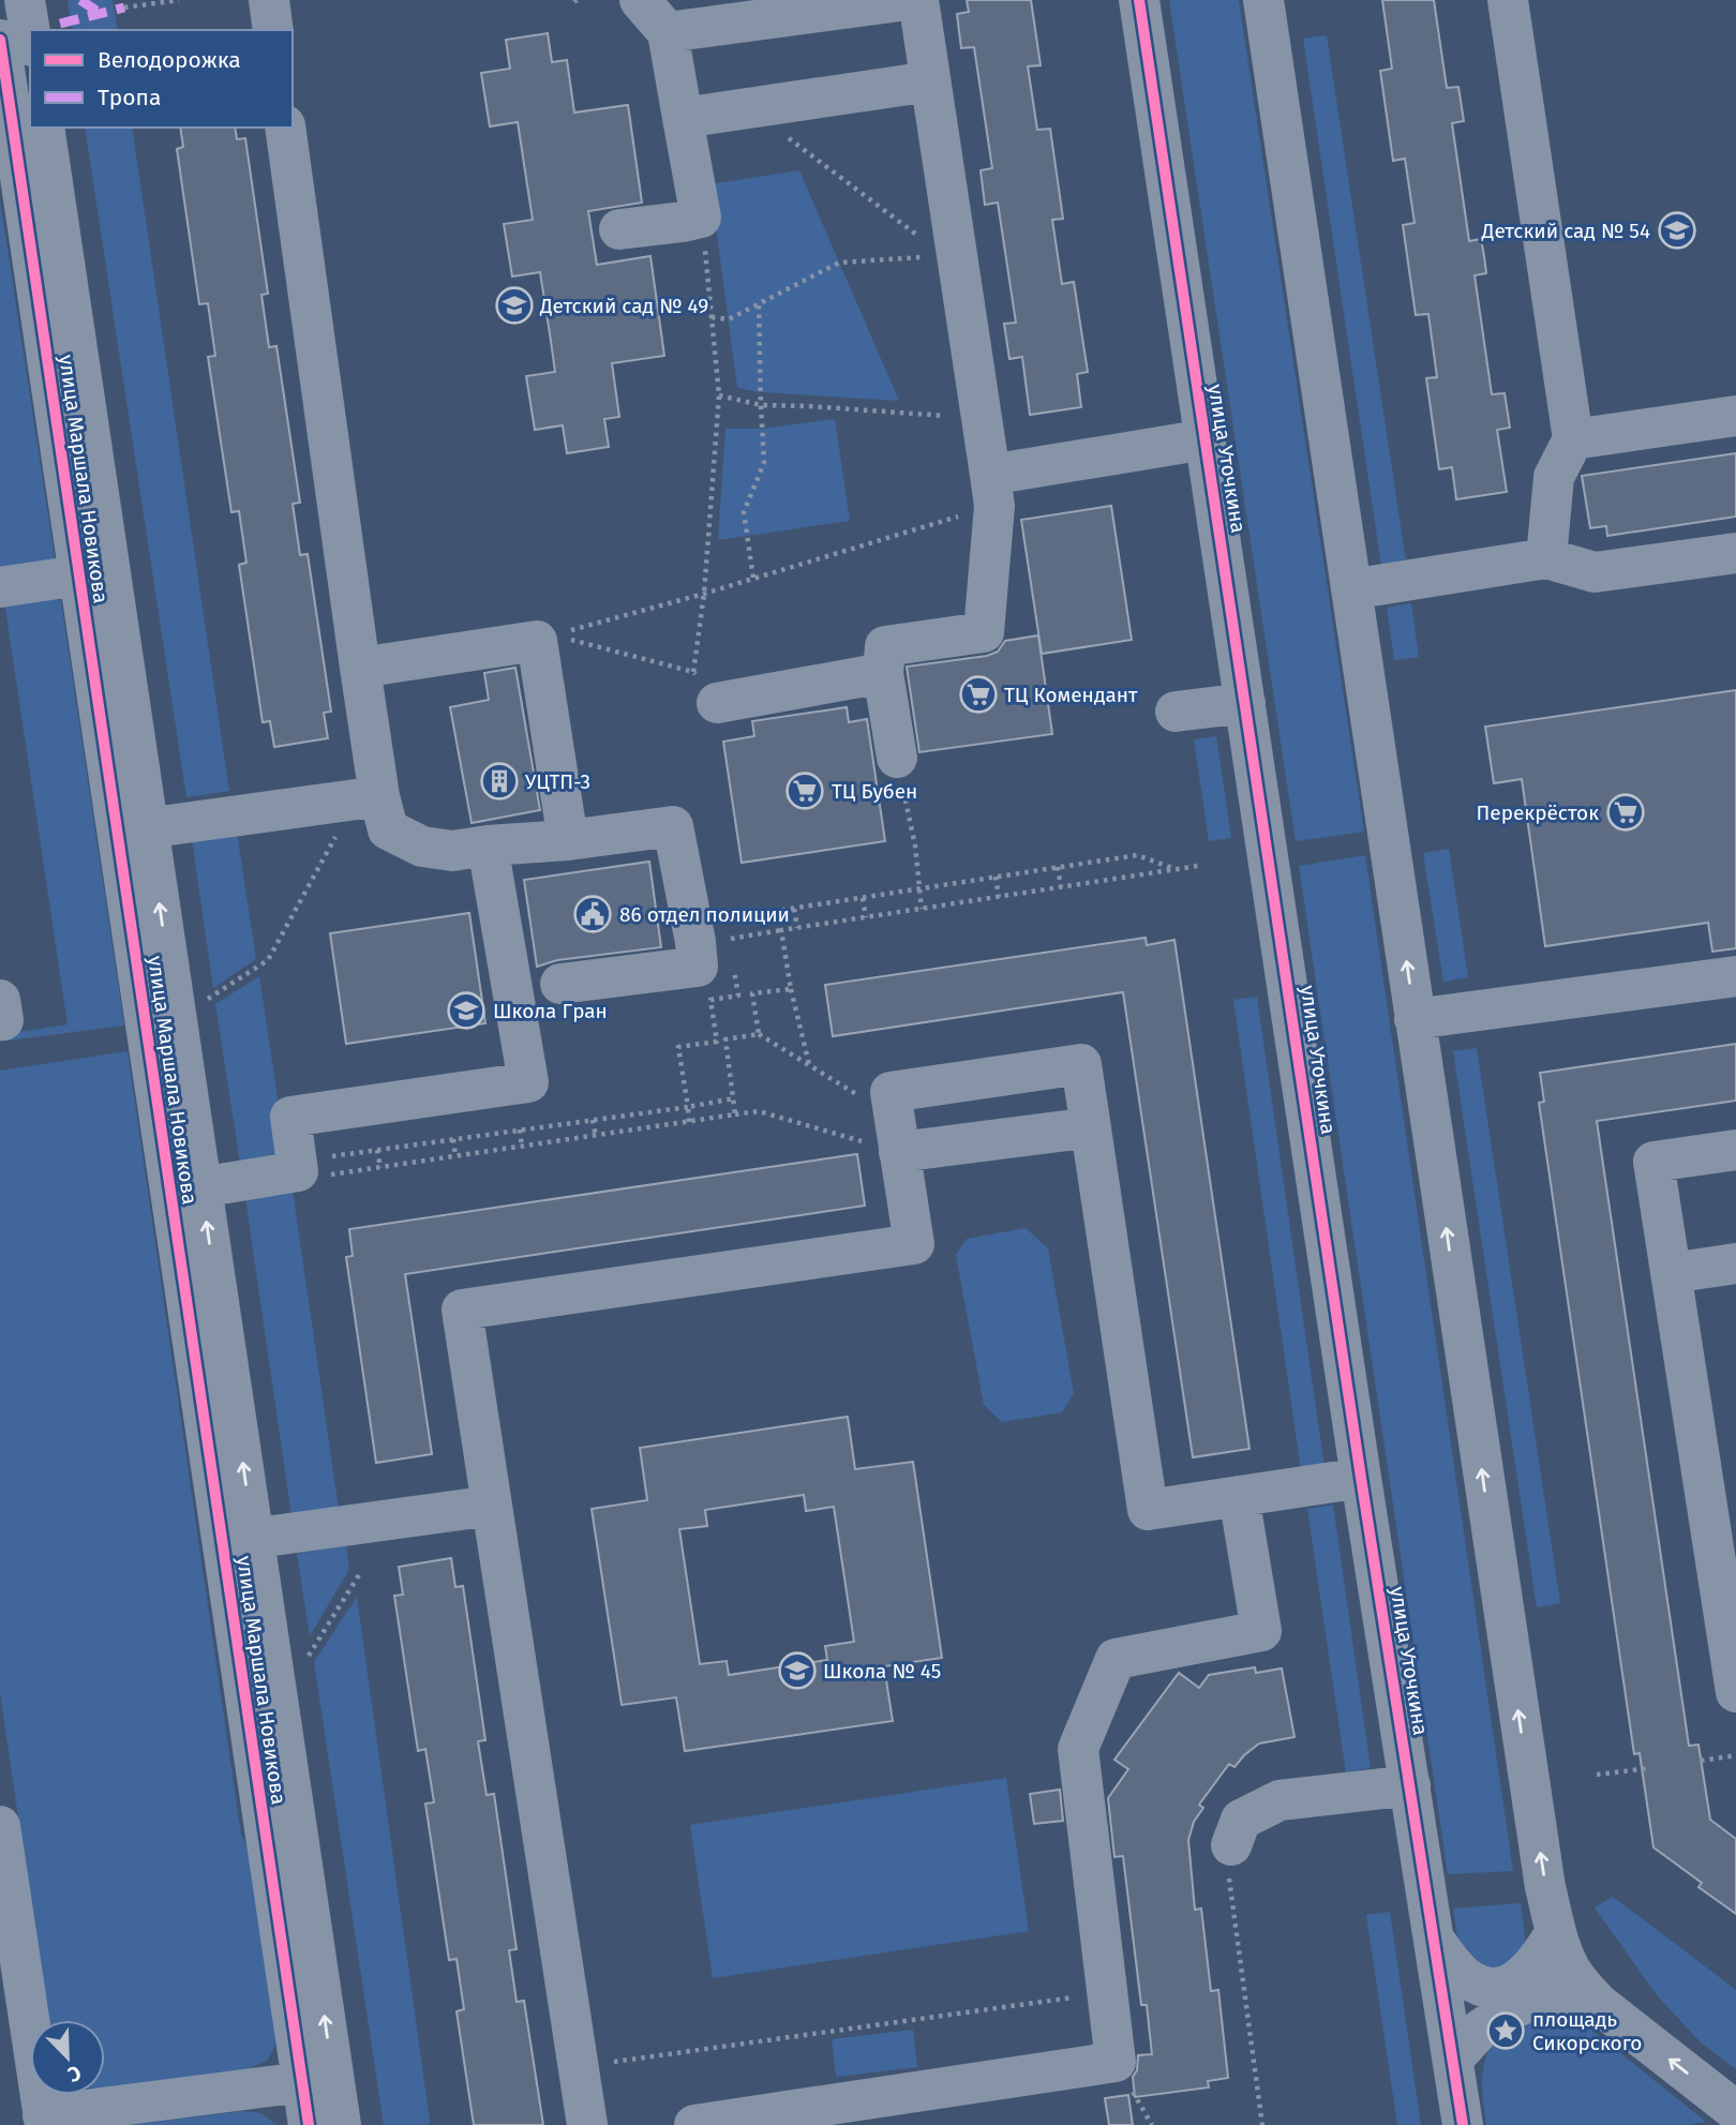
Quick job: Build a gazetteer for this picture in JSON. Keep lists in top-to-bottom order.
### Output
{
  "streets": {
    "street": ["улица Уточкина", "улица Маршала Новикова"]
  },
  "places": {
    "school or university": [
      "Детский сад № 54",
      "Детский сад № 49",
      "Школа Гран",
      "Школа № 45"
    ],
    "supermarket": ["ТЦ Комендант", "ТЦ Бубен", "Перекрёсток"],
    "building": ["УЦТП-3"],
    "public building": ["86 отдел полиции"],
    "place": ["площадь Сикорского"]
  },
  "legend": ["Велодорожка", "Тропа"],
  "north": "bottom right"
}
